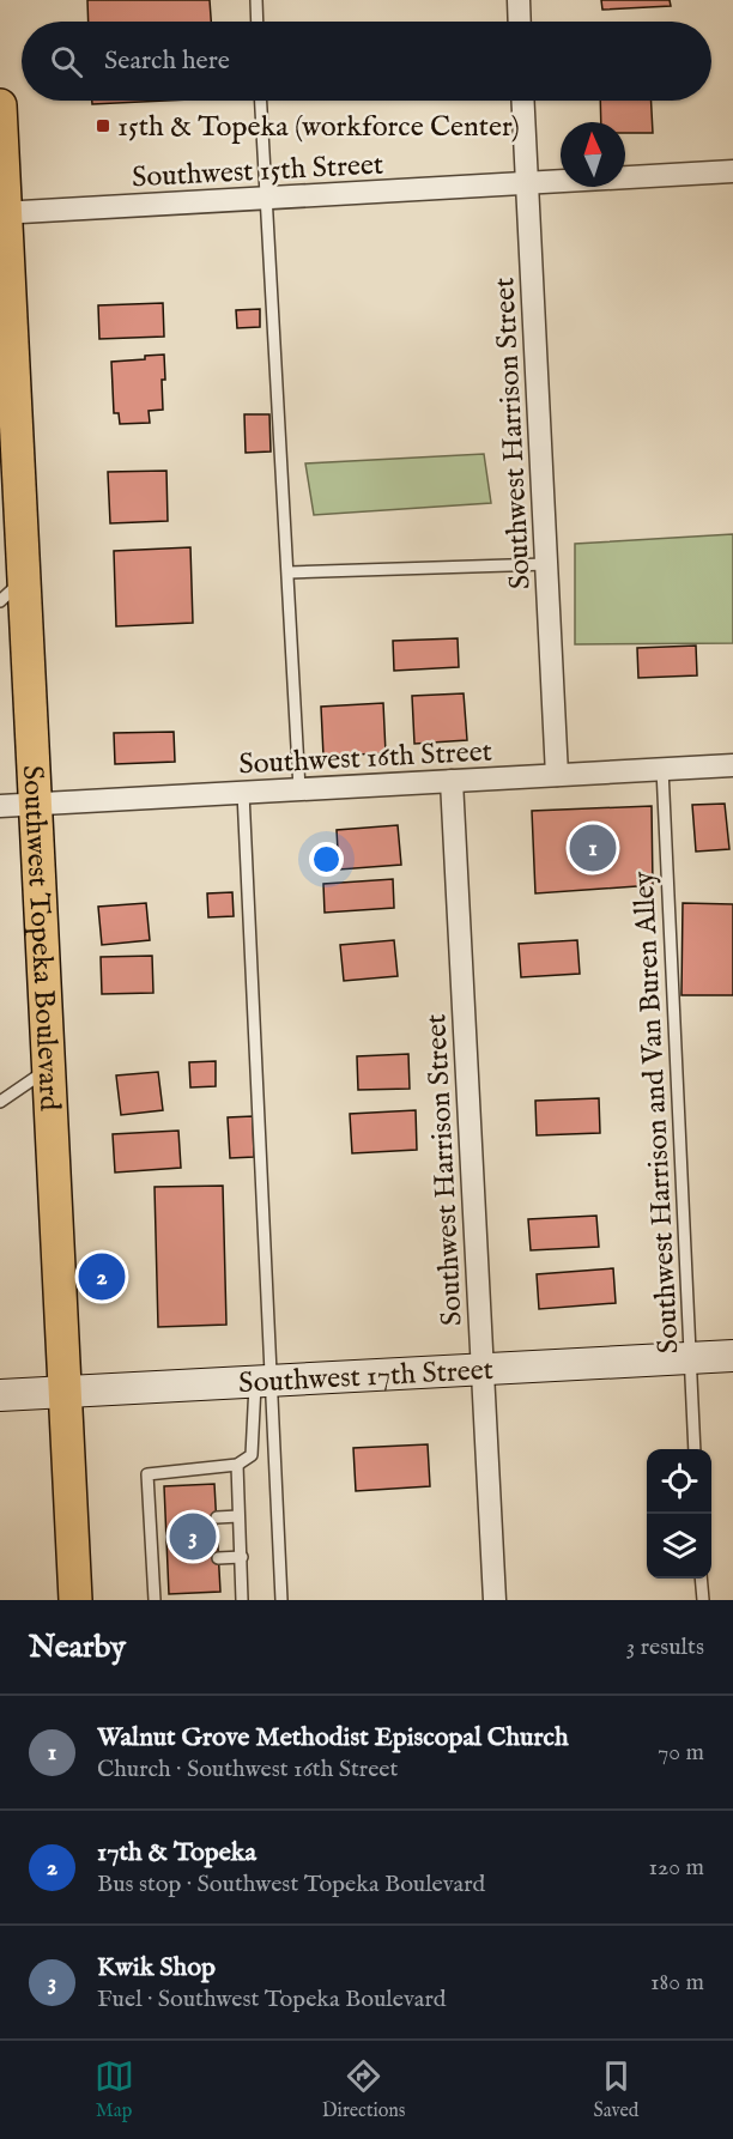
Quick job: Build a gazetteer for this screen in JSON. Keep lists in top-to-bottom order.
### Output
{
  "streets": {
    "main road": ["Southwest Topeka Boulevard", "Southwest 17th Street"],
    "street": ["Southwest 15th Street", "Southwest Harrison Street", "Southwest 16th Street"],
    "lane": ["Southwest Harrison and Van Buren Alley"]
  },
  "crossings": [
    ["Southwest 15th Street", "Southwest Harrison Street"],
    ["Southwest 15th Street", "Southwest Topeka Boulevard"],
    ["Southwest Harrison Street", "Southwest 16th Street"],
    ["Southwest Harrison Street", "Southwest 17th Street"],
    ["Southwest 16th Street", "Southwest Topeka Boulevard"],
    ["Southwest 16th Street", "Southwest Harrison and Van Buren Alley"],
    ["Southwest Topeka Boulevard", "Southwest 17th Street"],
    ["Southwest Harrison and Van Buren Alley", "Southwest 17th Street"]
  ],
  "places": {
    "transit": ["15th & Topeka (workforce Center)"]
  },
  "north": "top",
  "page": {
    "search": "Search here",
    "pins": ["1", "2", "3"],
    "heading": ["Nearby", "3 results"],
    "list": [
      {
        "mark": "1",
        "name": "Walnut Grove Methodist Episcopal Church",
        "note": "Church · Southwest 16th Street",
        "value": "70 m"
      },
      {
        "mark": "2",
        "name": "17th & Topeka",
        "note": "Bus stop · Southwest Topeka Boulevard",
        "value": "120 m"
      },
      {
        "mark": "3",
        "name": "Kwik Shop",
        "note": "Fuel · Southwest Topeka Boulevard",
        "value": "180 m"
      }
    ],
    "nav": ["Map", "Directions", "Saved"]
  }
}
